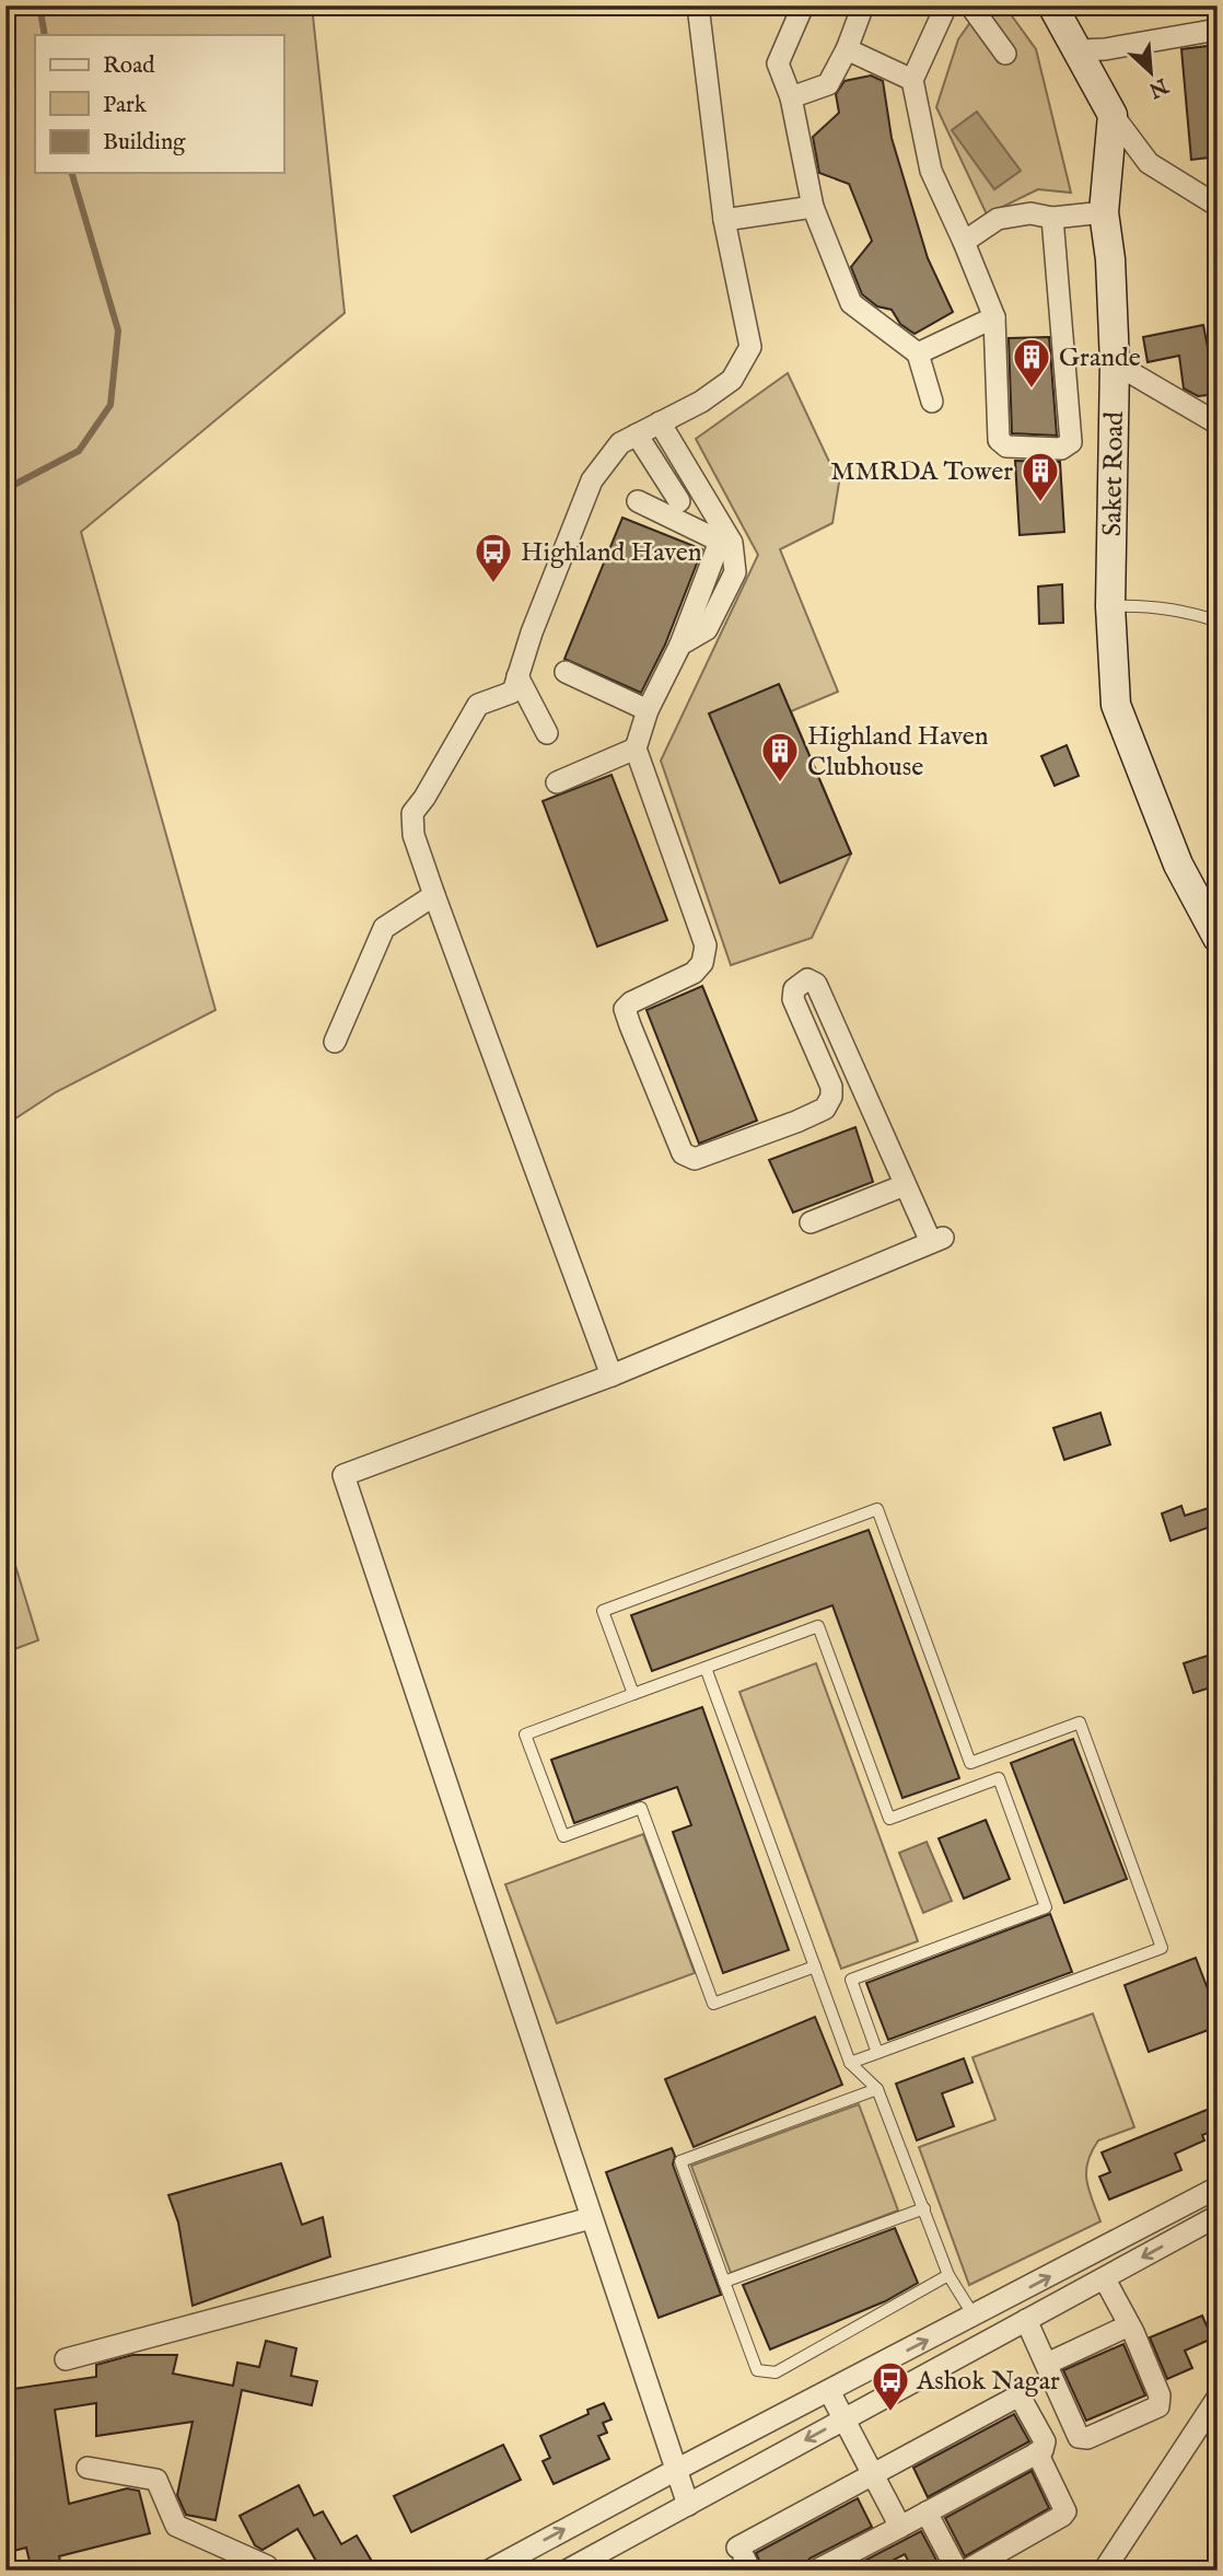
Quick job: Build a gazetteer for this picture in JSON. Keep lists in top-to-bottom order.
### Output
{
  "streets": {
    "main road": ["Saket Road"]
  },
  "places": {
    "building": ["Grande", "MMRDA Tower", "Highland Haven Clubhouse"],
    "bus stop": ["Highland Haven", "Ashok Nagar"]
  },
  "legend": ["Road", "Park", "Building"],
  "north": "bottom right"
}
